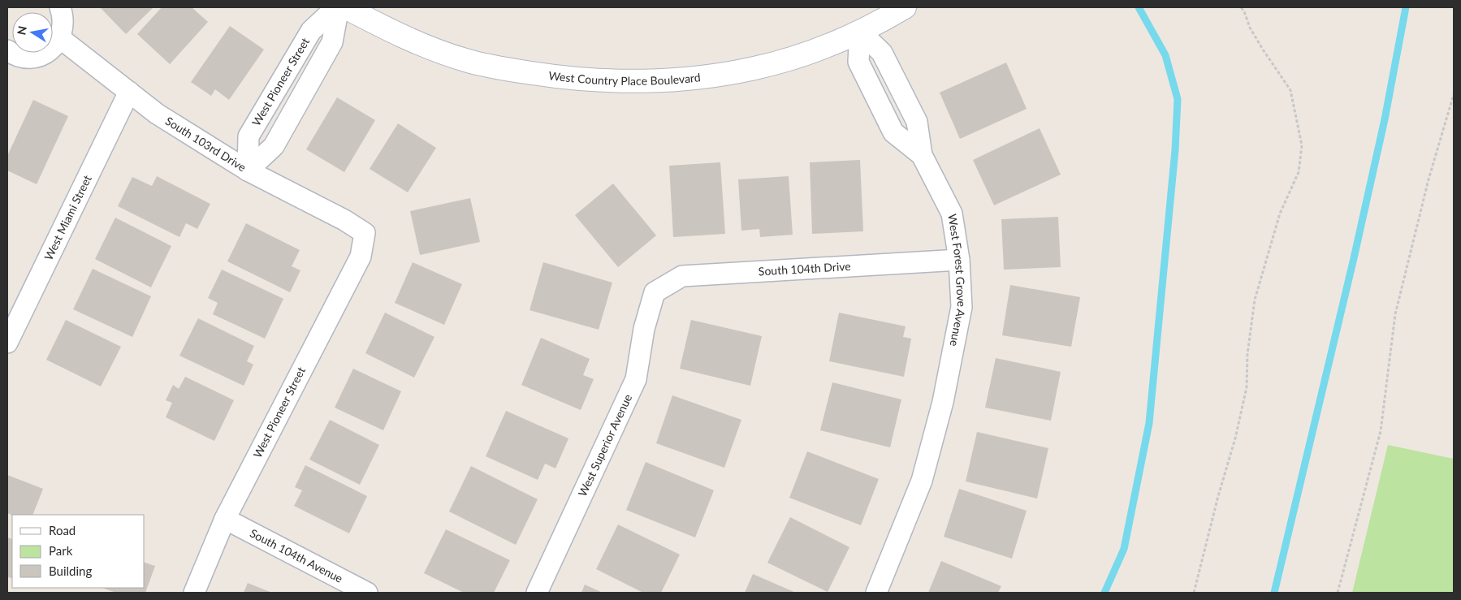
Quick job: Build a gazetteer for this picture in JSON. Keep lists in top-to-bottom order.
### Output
{
  "streets": {
    "street": [
      "West Country Place Boulevard",
      "West Pioneer Street",
      "South 103rd Drive",
      "West Miami Street",
      "South 104th Drive",
      "West Forest Grove Avenue",
      "West Superior Avenue",
      "South 104th Avenue"
    ]
  },
  "crossings": [
    ["West Country Place Boulevard", "West Forest Grove Avenue"],
    ["West Pioneer Street", "South 103rd Drive"],
    ["West Pioneer Street", "South 104th Avenue"],
    ["South 103rd Drive", "West Miami Street"],
    ["South 104th Drive", "West Forest Grove Avenue"],
    ["South 104th Drive", "West Superior Avenue"]
  ],
  "legend": ["Road", "Park", "Building"],
  "north": "left"
}
